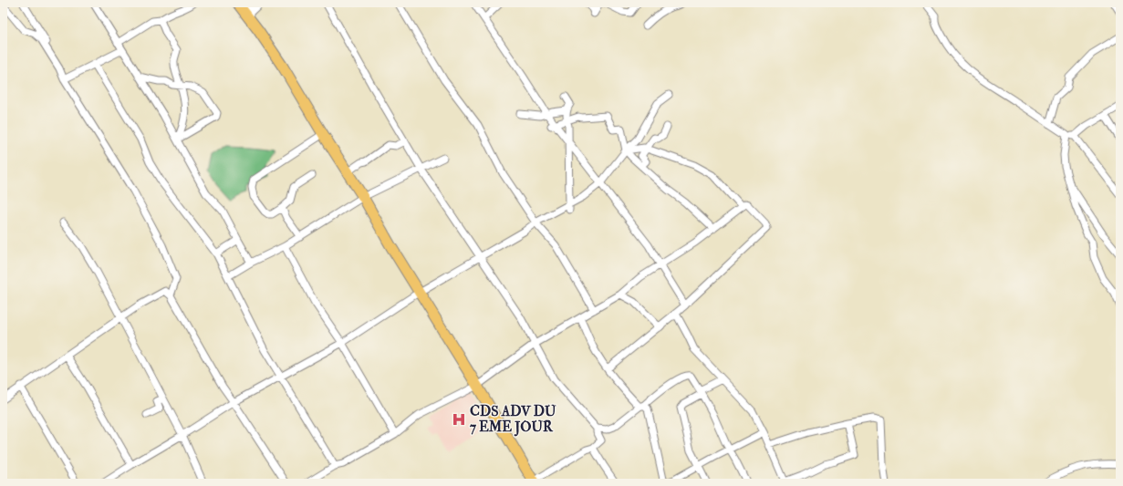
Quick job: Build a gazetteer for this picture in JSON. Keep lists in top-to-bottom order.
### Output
{
  "places": {
    "hospital": ["CDS ADV DU 7 EME JOUR"]
  }
}
